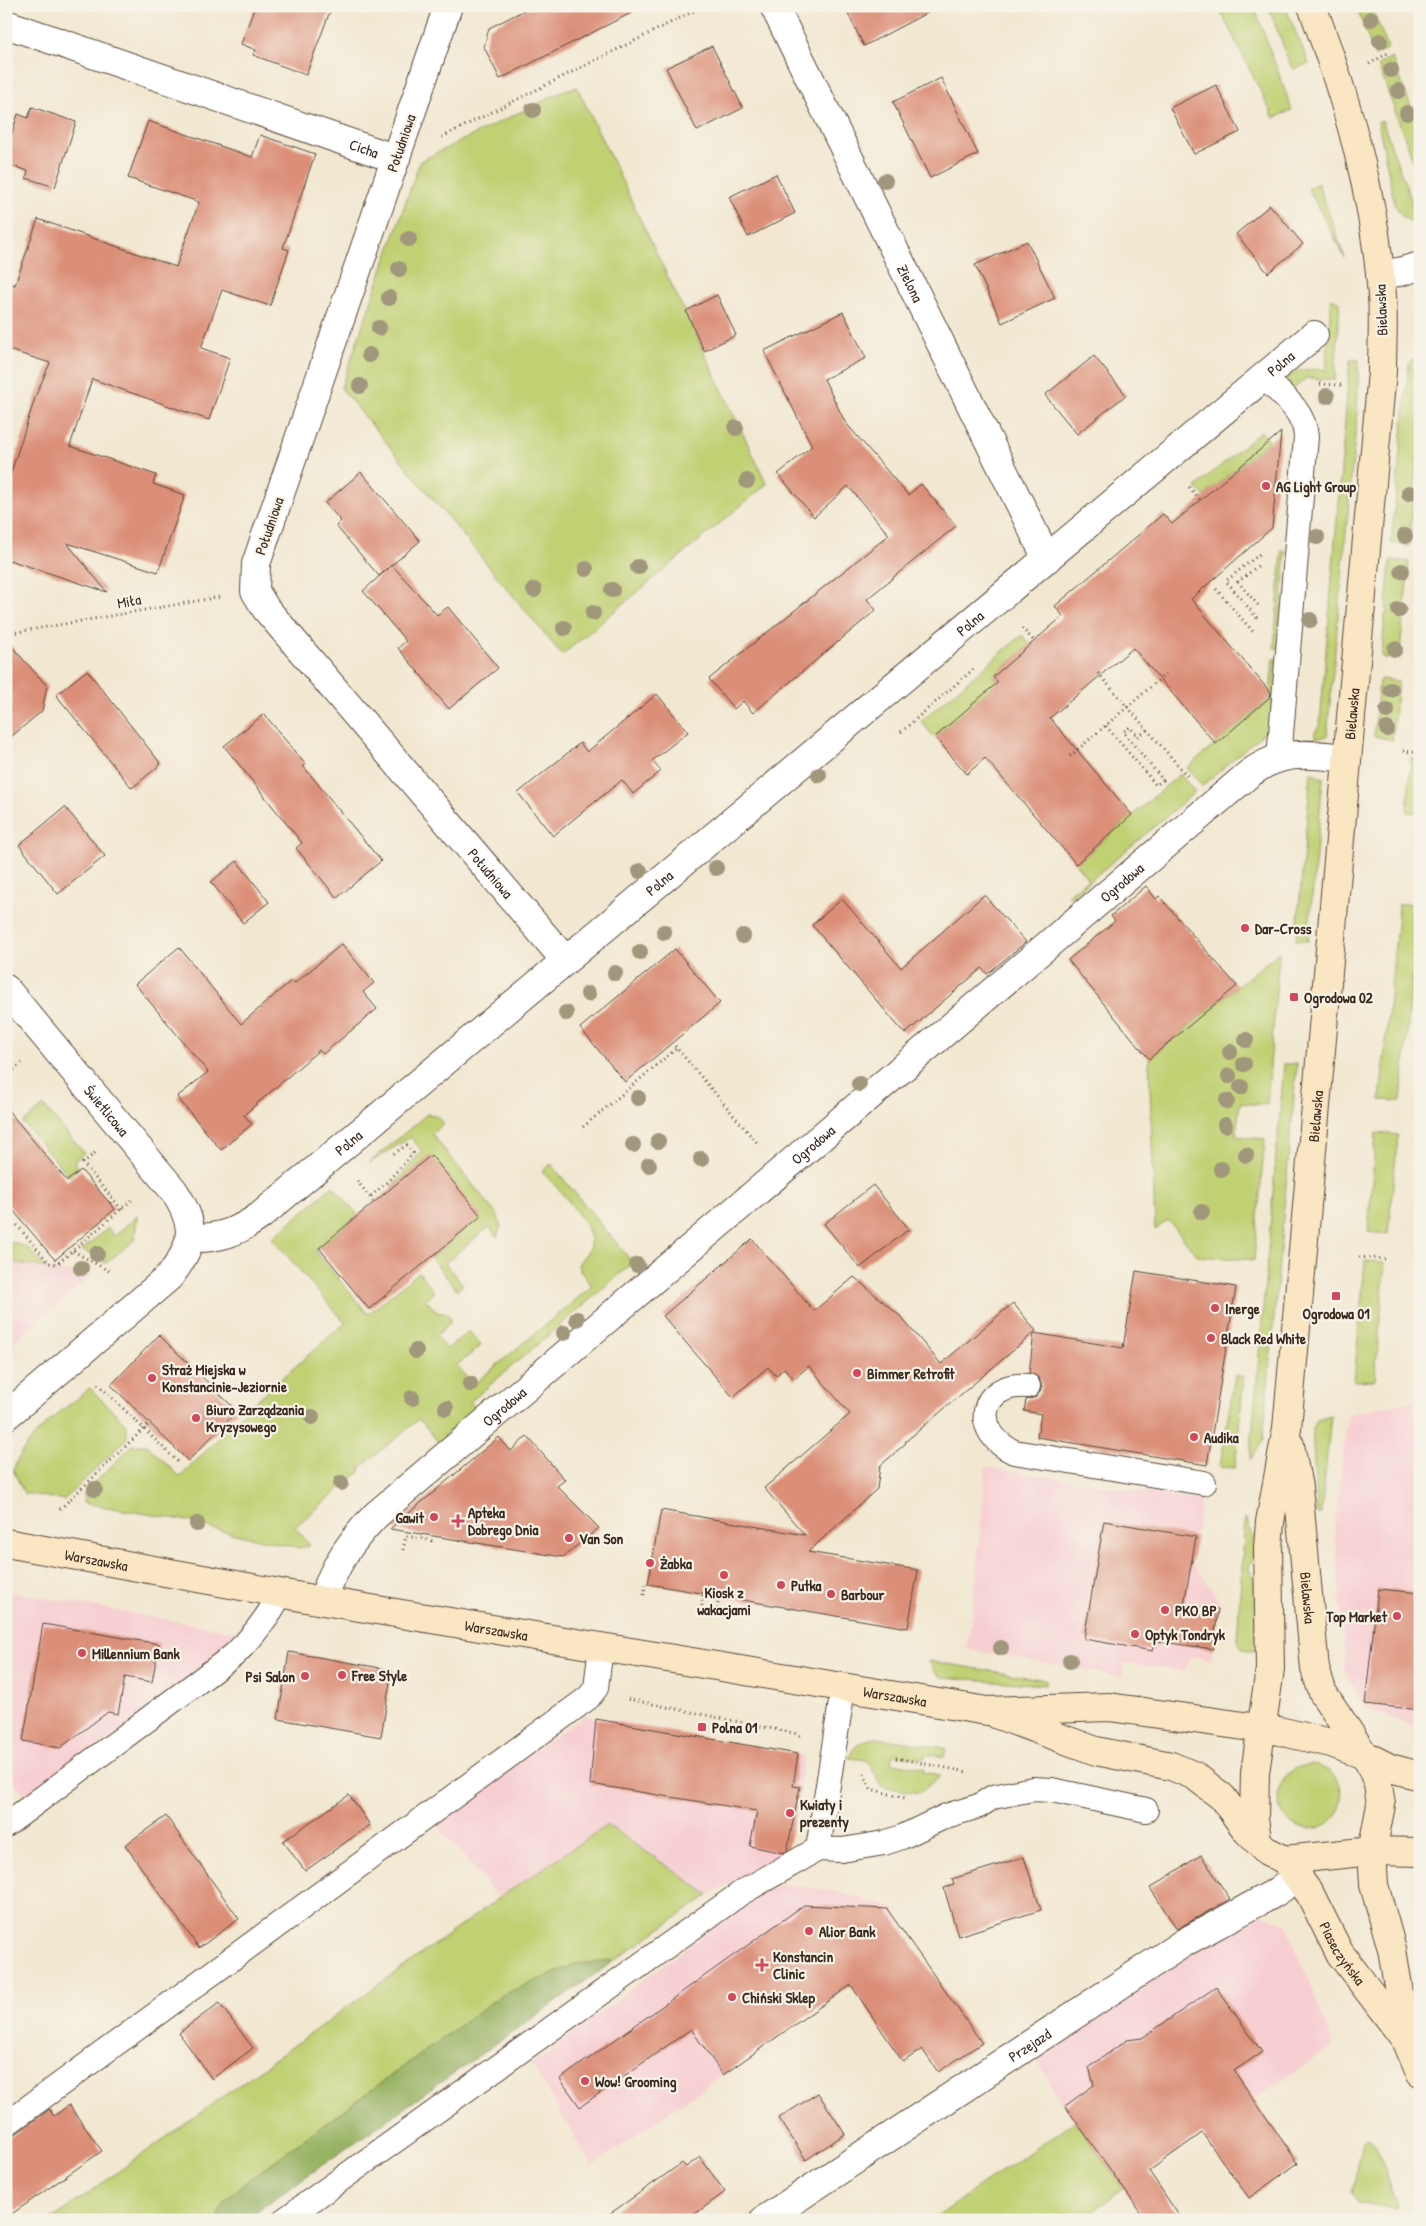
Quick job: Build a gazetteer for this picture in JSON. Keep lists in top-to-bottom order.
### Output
{
  "streets": {
    "main road": ["Bielawska", "Warszawska", "Piaseczyńska"],
    "street": [
      "Południowa",
      "Cicha",
      "Zielona",
      "Polna",
      "Ogrodowa",
      "Świetlicowa",
      "Przejazd"
    ],
    "path": ["Miła"]
  },
  "crossings": [
    ["Południowa", "Cicha"],
    ["Południowa", "Polna"],
    ["Południowa", "Miła"],
    ["Zielona", "Polna"],
    ["Bielawska", "Ogrodowa"],
    ["Bielawska", "Warszawska"],
    ["Bielawska", "Piaseczyńska"],
    ["Bielawska", "Przejazd"],
    ["Polna", "Świetlicowa"],
    ["Ogrodowa", "Warszawska"],
    ["Warszawska", "Piaseczyńska"],
    ["Warszawska", "Przejazd"],
    ["Piaseczyńska", "Przejazd"]
  ],
  "places": {
    "other": [
      "AG Light Group",
      "Dar-Cross",
      "Inerge",
      "Black Red White",
      "Bimmer Retrofit",
      "Straż Miejska w Konstancinie-Jeziornie",
      "Biuro Zarządzania Kryzysowego",
      "Audika",
      "Gawit",
      "Van Son",
      "Żabka",
      "Kiosk z wakacjami",
      "Putka",
      "Barbour",
      "PKO BP",
      "Top Market",
      "Optyk Tondryk",
      "Millennium Bank",
      "Free Style",
      "Psi Salon",
      "Kwiaty i prezenty",
      "Alior Bank",
      "Chiński Sklep",
      "Wow! Grooming"
    ],
    "transit": ["Ogrodowa 02", "Ogrodowa 01", "Polna 01"],
    "health": ["Apteka Dobrego Dnia", "Konstancin Clinic"]
  }
}
